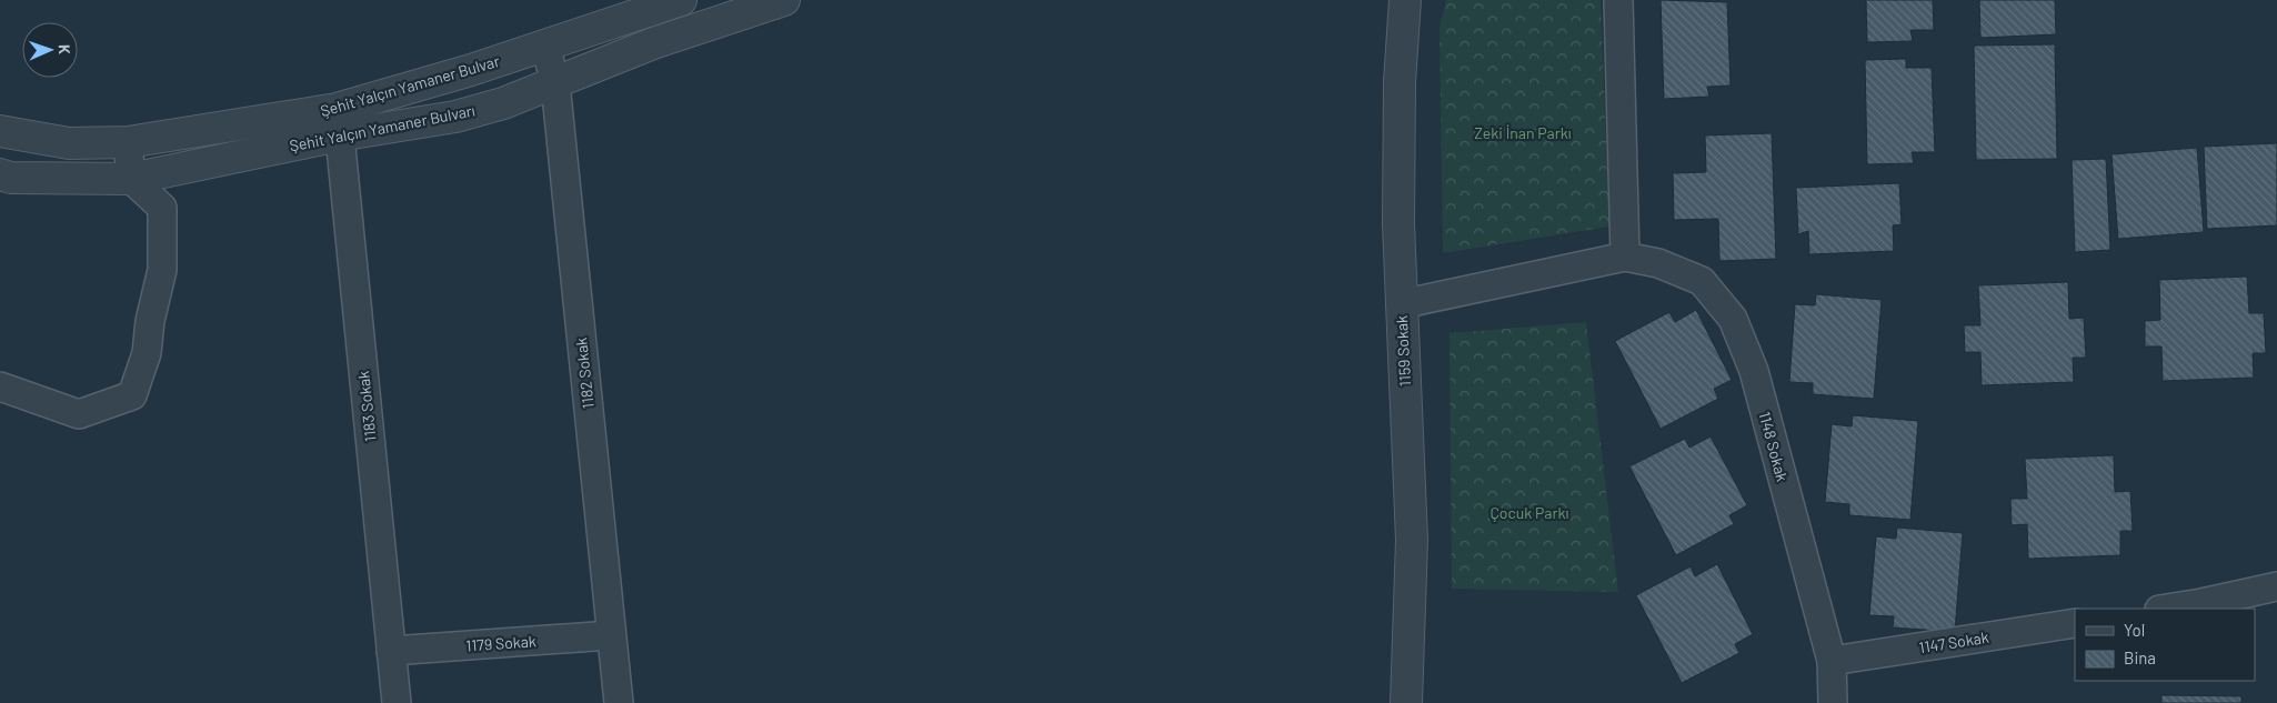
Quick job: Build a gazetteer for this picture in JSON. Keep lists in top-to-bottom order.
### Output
{
  "streets": {
    "street": [
      "Şehit Yalçın Yamaner Bulvar",
      "Şehit Yalçın Yamaner Bulvarı",
      "1159 Sokak",
      "1182 Sokak",
      "1183 Sokak",
      "1148 Sokak",
      "1147 Sokak",
      "1179 Sokak"
    ]
  },
  "crossings": [
    ["Şehit Yalçın Yamaner Bulvar", "Şehit Yalçın Yamaner Bulvarı"],
    ["Şehit Yalçın Yamaner Bulvar", "1182 Sokak"],
    ["Şehit Yalçın Yamaner Bulvar", "1183 Sokak"],
    ["Şehit Yalçın Yamaner Bulvarı", "1182 Sokak"],
    ["Şehit Yalçın Yamaner Bulvarı", "1183 Sokak"],
    ["1159 Sokak", "1148 Sokak"],
    ["1182 Sokak", "1179 Sokak"],
    ["1183 Sokak", "1179 Sokak"],
    ["1148 Sokak", "1147 Sokak"]
  ],
  "parks": ["Zeki İnan Parkı", "Çocuk Parkı"],
  "legend": ["Yol", "Bina"],
  "north": "right"
}
